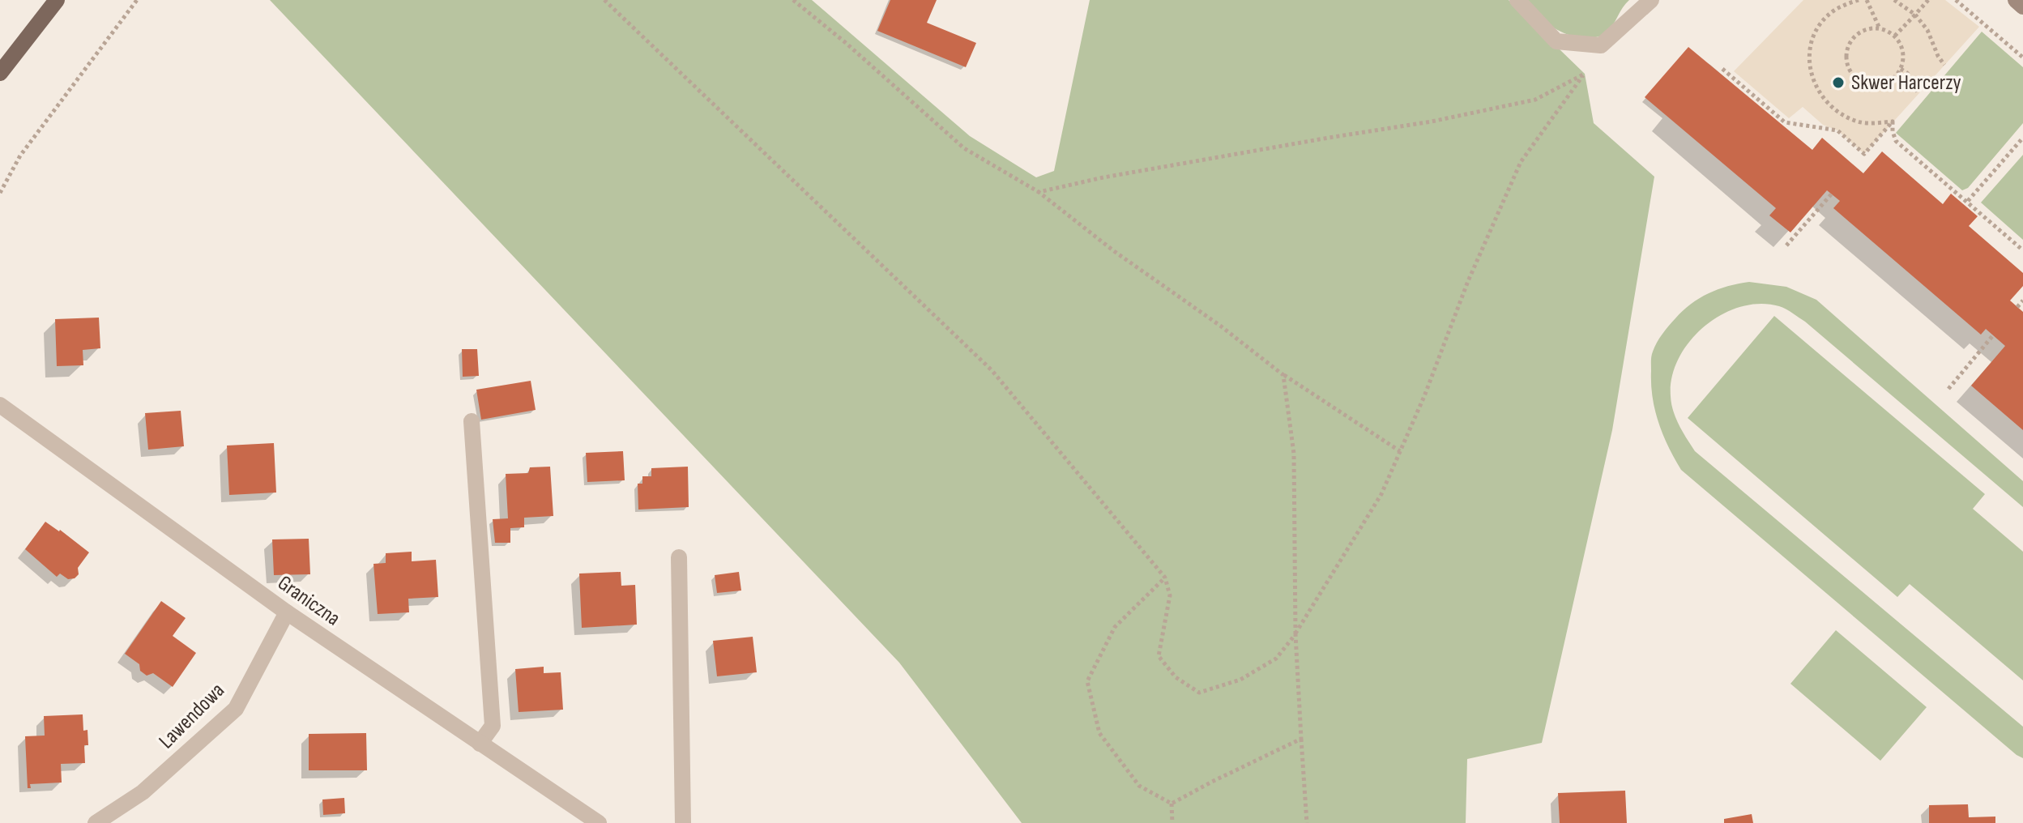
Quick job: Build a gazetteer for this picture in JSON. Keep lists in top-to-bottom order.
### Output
{
  "streets": {
    "street": ["Graniczna", "Lawendowa"]
  },
  "crossings": [
    ["Graniczna", "Lawendowa"]
  ],
  "places": ["Skwer Harcerzy"]
}
